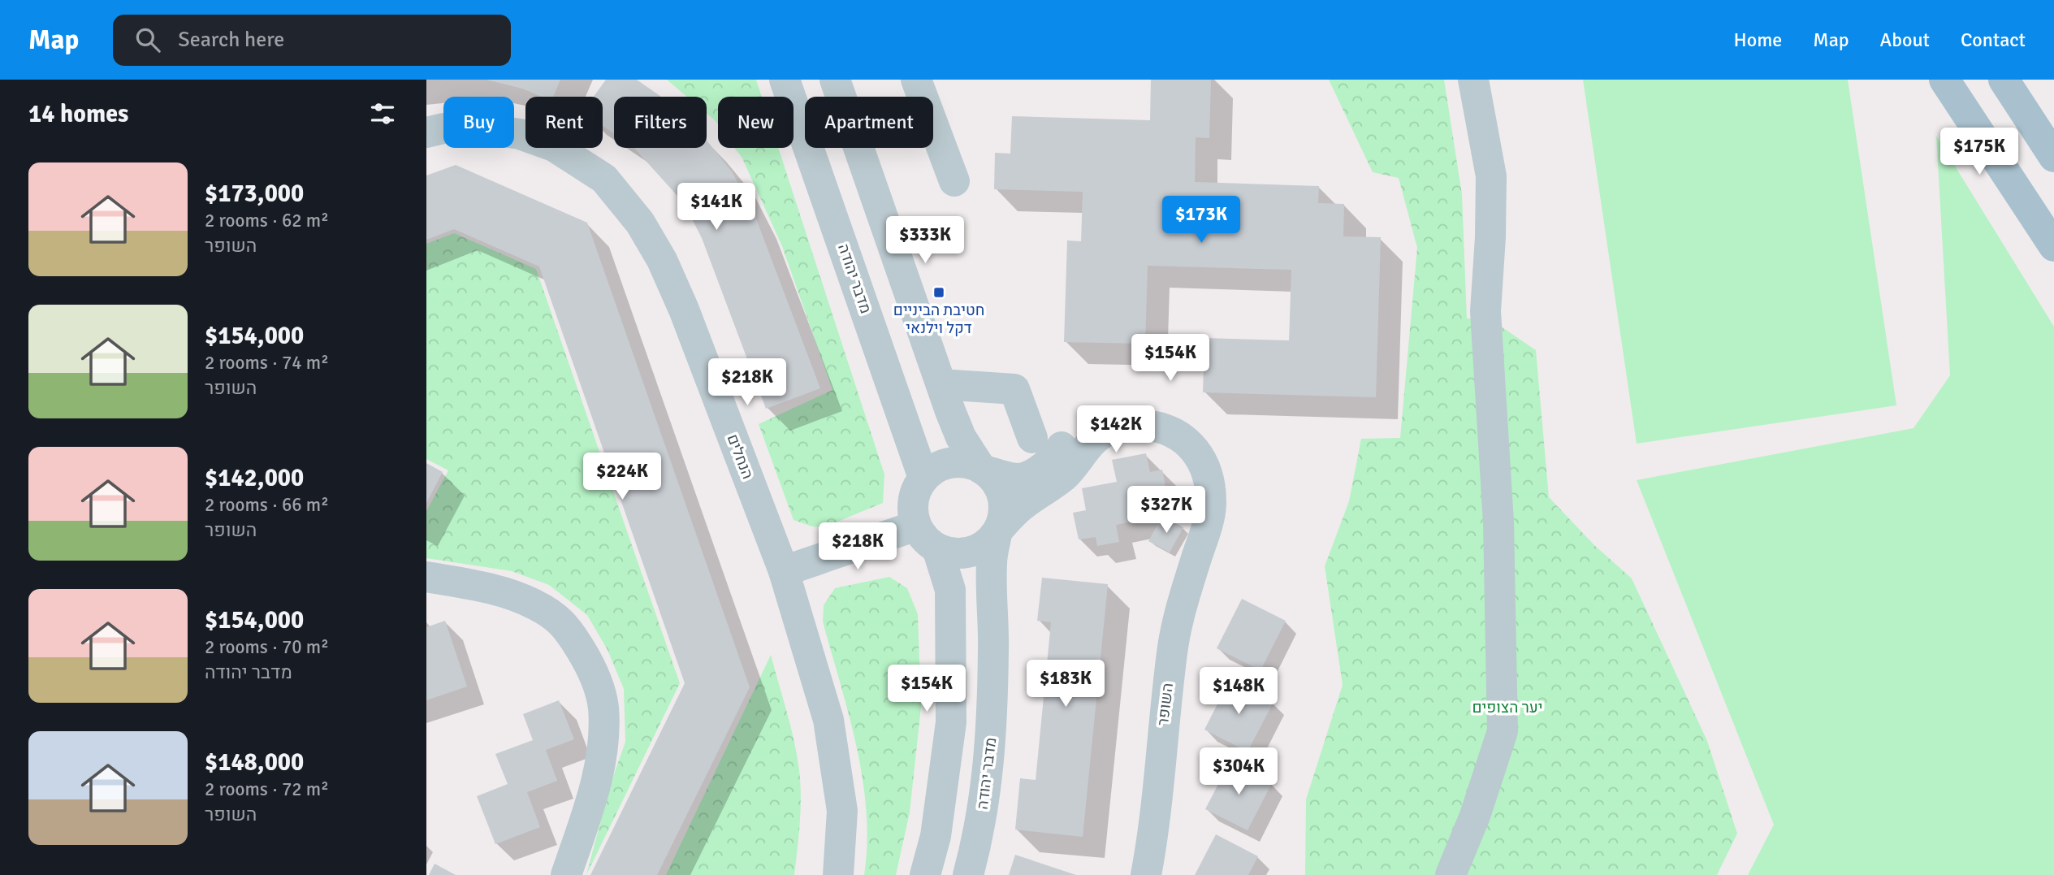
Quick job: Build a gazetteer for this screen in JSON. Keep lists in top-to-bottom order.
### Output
{
  "streets": {
    "street": ["מדבר יהודה", "הנחלים", "השופר"]
  },
  "crossings": [
    ["מדבר יהודה", "השופר"]
  ],
  "parks": ["יער הצופים"],
  "places": {
    "transit": ["חטיבת הביניים דקל וילנאי"]
  },
  "page": {
    "header": "Map",
    "search": "Search here",
    "nav": [
      "Home",
      "Map",
      "About",
      "Contact"
    ],
    "heading": "14 homes",
    "chip": [
      "Buy",
      "Rent",
      "Filters",
      "New",
      "Apartment"
    ],
    "price": [
      "$175K",
      "$141K",
      "$173K",
      "$333K",
      "$154K",
      "$218K",
      "$142K",
      "$224K",
      "$327K",
      "$218K",
      "$183K",
      "$154K",
      "$148K",
      "$304K"
    ],
    "list": [
      {
        "name": "$173,000",
        "note": "2 rooms · 62 m² · השופר"
      },
      {
        "name": "$154,000",
        "note": "2 rooms · 74 m² · השופר"
      },
      {
        "name": "$142,000",
        "note": "2 rooms · 66 m² · השופר"
      },
      {
        "name": "$154,000",
        "note": "2 rooms · 70 m² · מדבר יהודה"
      },
      {
        "name": "$148,000",
        "note": "2 rooms · 72 m² · השופר"
      }
    ]
  }
}
